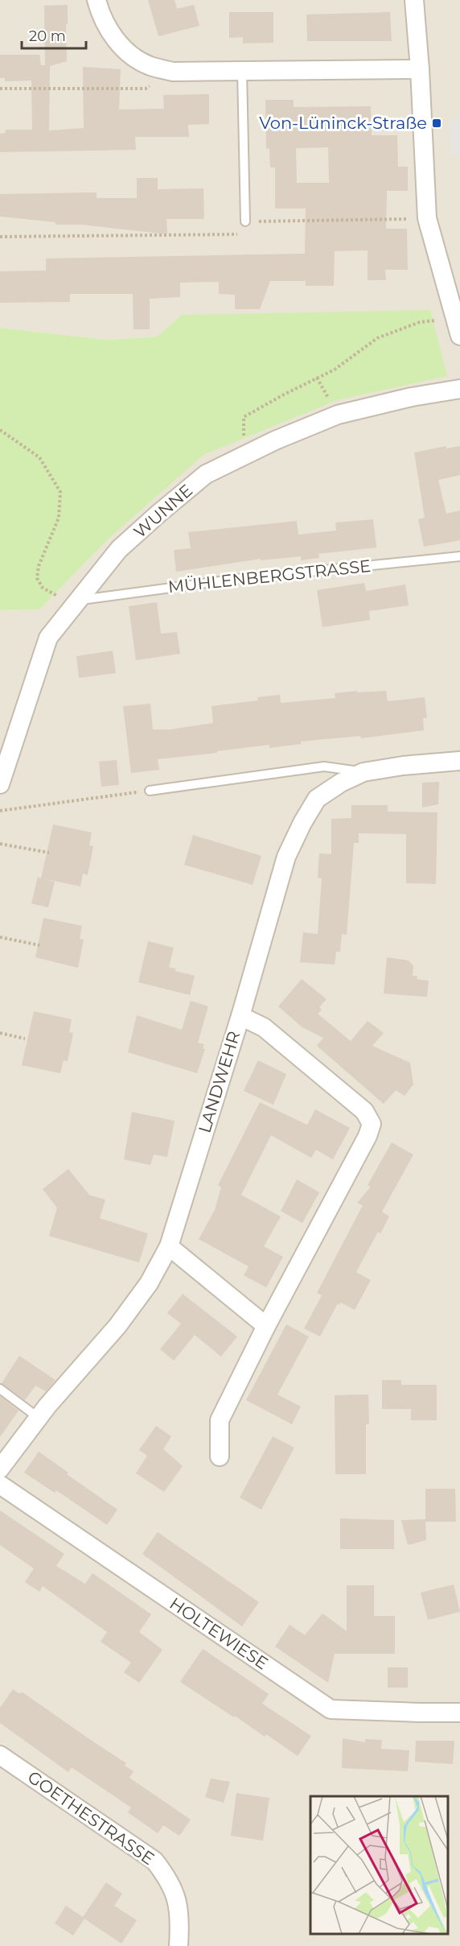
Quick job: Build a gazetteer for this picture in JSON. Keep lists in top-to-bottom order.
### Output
{
  "streets": {
    "street": [
      "WUNNE",
      "LANDWEHR",
      "HOLTEWIESE",
      "GOETHESTRASSE"
    ],
    "lane": ["MÜHLENBERGSTRASSE"]
  },
  "crossings": [
    ["WUNNE", "MÜHLENBERGSTRASSE"]
  ],
  "places": {
    "transit": ["Von-Lüninck-Straße"]
  },
  "scale_bar": "20 m"
}
